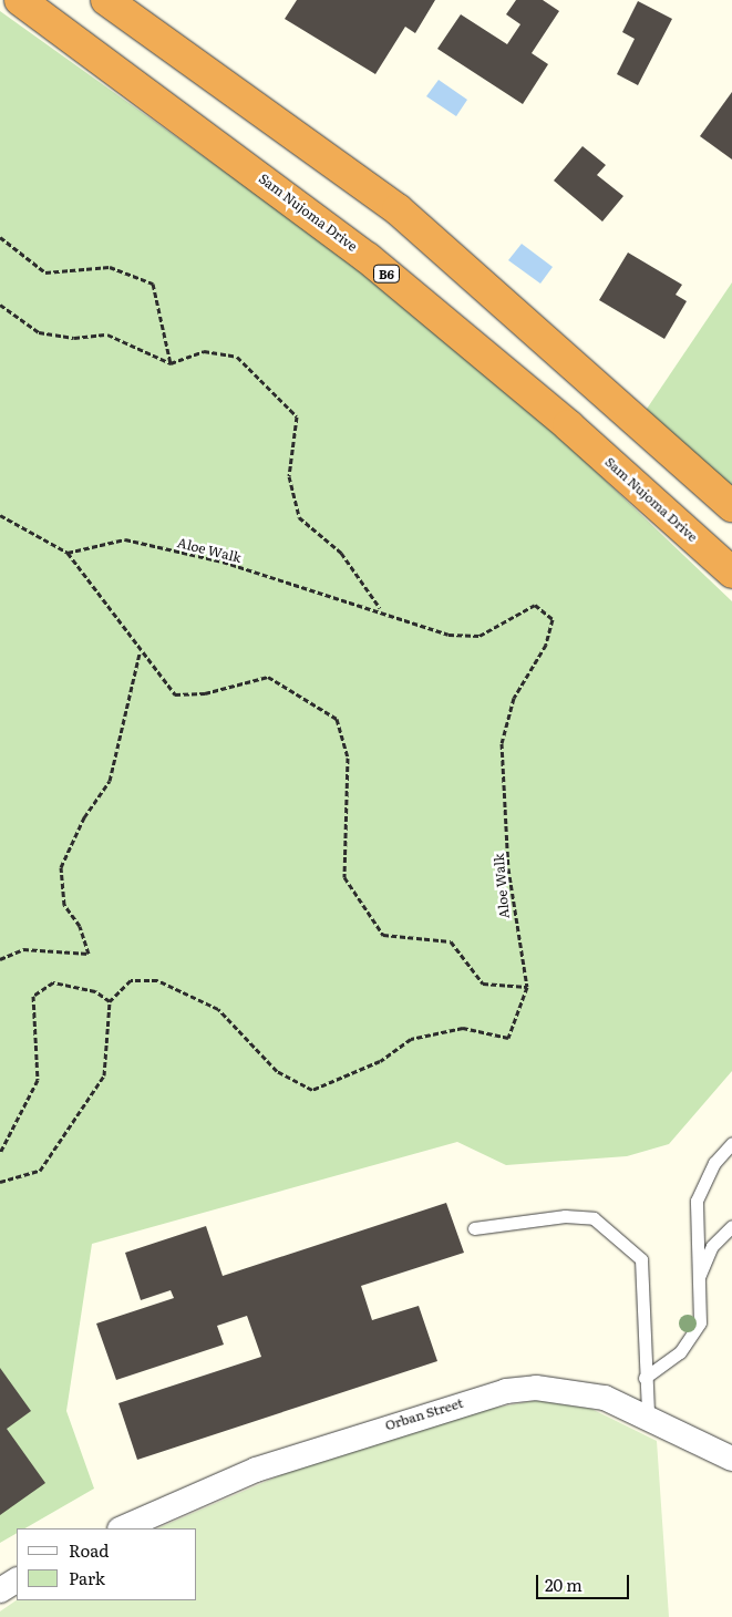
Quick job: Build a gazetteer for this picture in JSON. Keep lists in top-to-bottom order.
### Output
{
  "streets": {
    "highway": ["Sam Nujoma Drive", "B6"],
    "street": ["Orban Street"],
    "path": ["Aloe Walk"]
  },
  "legend": ["Road", "Park"],
  "scale_bar": "20 m"
}
